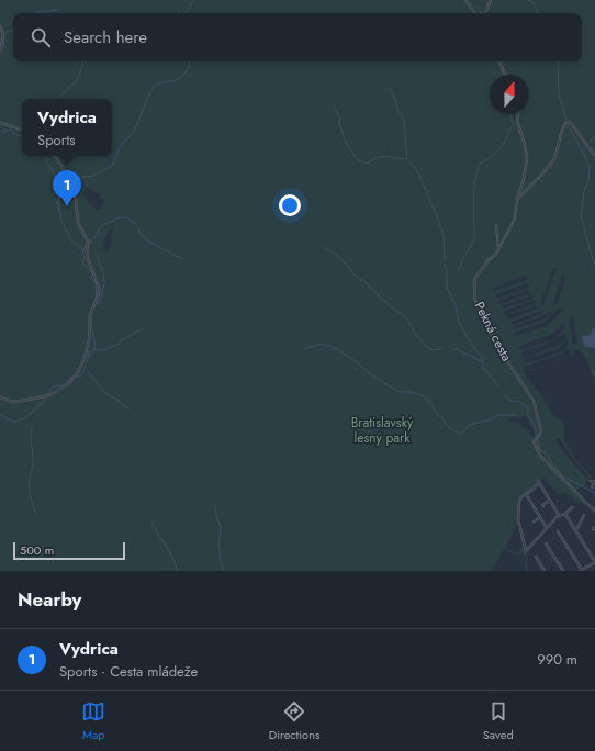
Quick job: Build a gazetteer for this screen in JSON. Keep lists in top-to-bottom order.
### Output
{
  "streets": {
    "street": ["Pekná cesta"]
  },
  "parks": ["Bratislavský lesný park"],
  "scale_bar": "500 m",
  "north": "top",
  "page": {
    "search": "Search here",
    "popup": ["Vydrica", "Sports"],
    "pins": "1",
    "scale": "500 m",
    "heading": "Nearby",
    "list": [
      {
        "mark": "1",
        "name": "Vydrica",
        "note": "Sports · Cesta mládeže",
        "value": "990 m"
      }
    ],
    "nav": ["Map", "Directions", "Saved"]
  }
}
